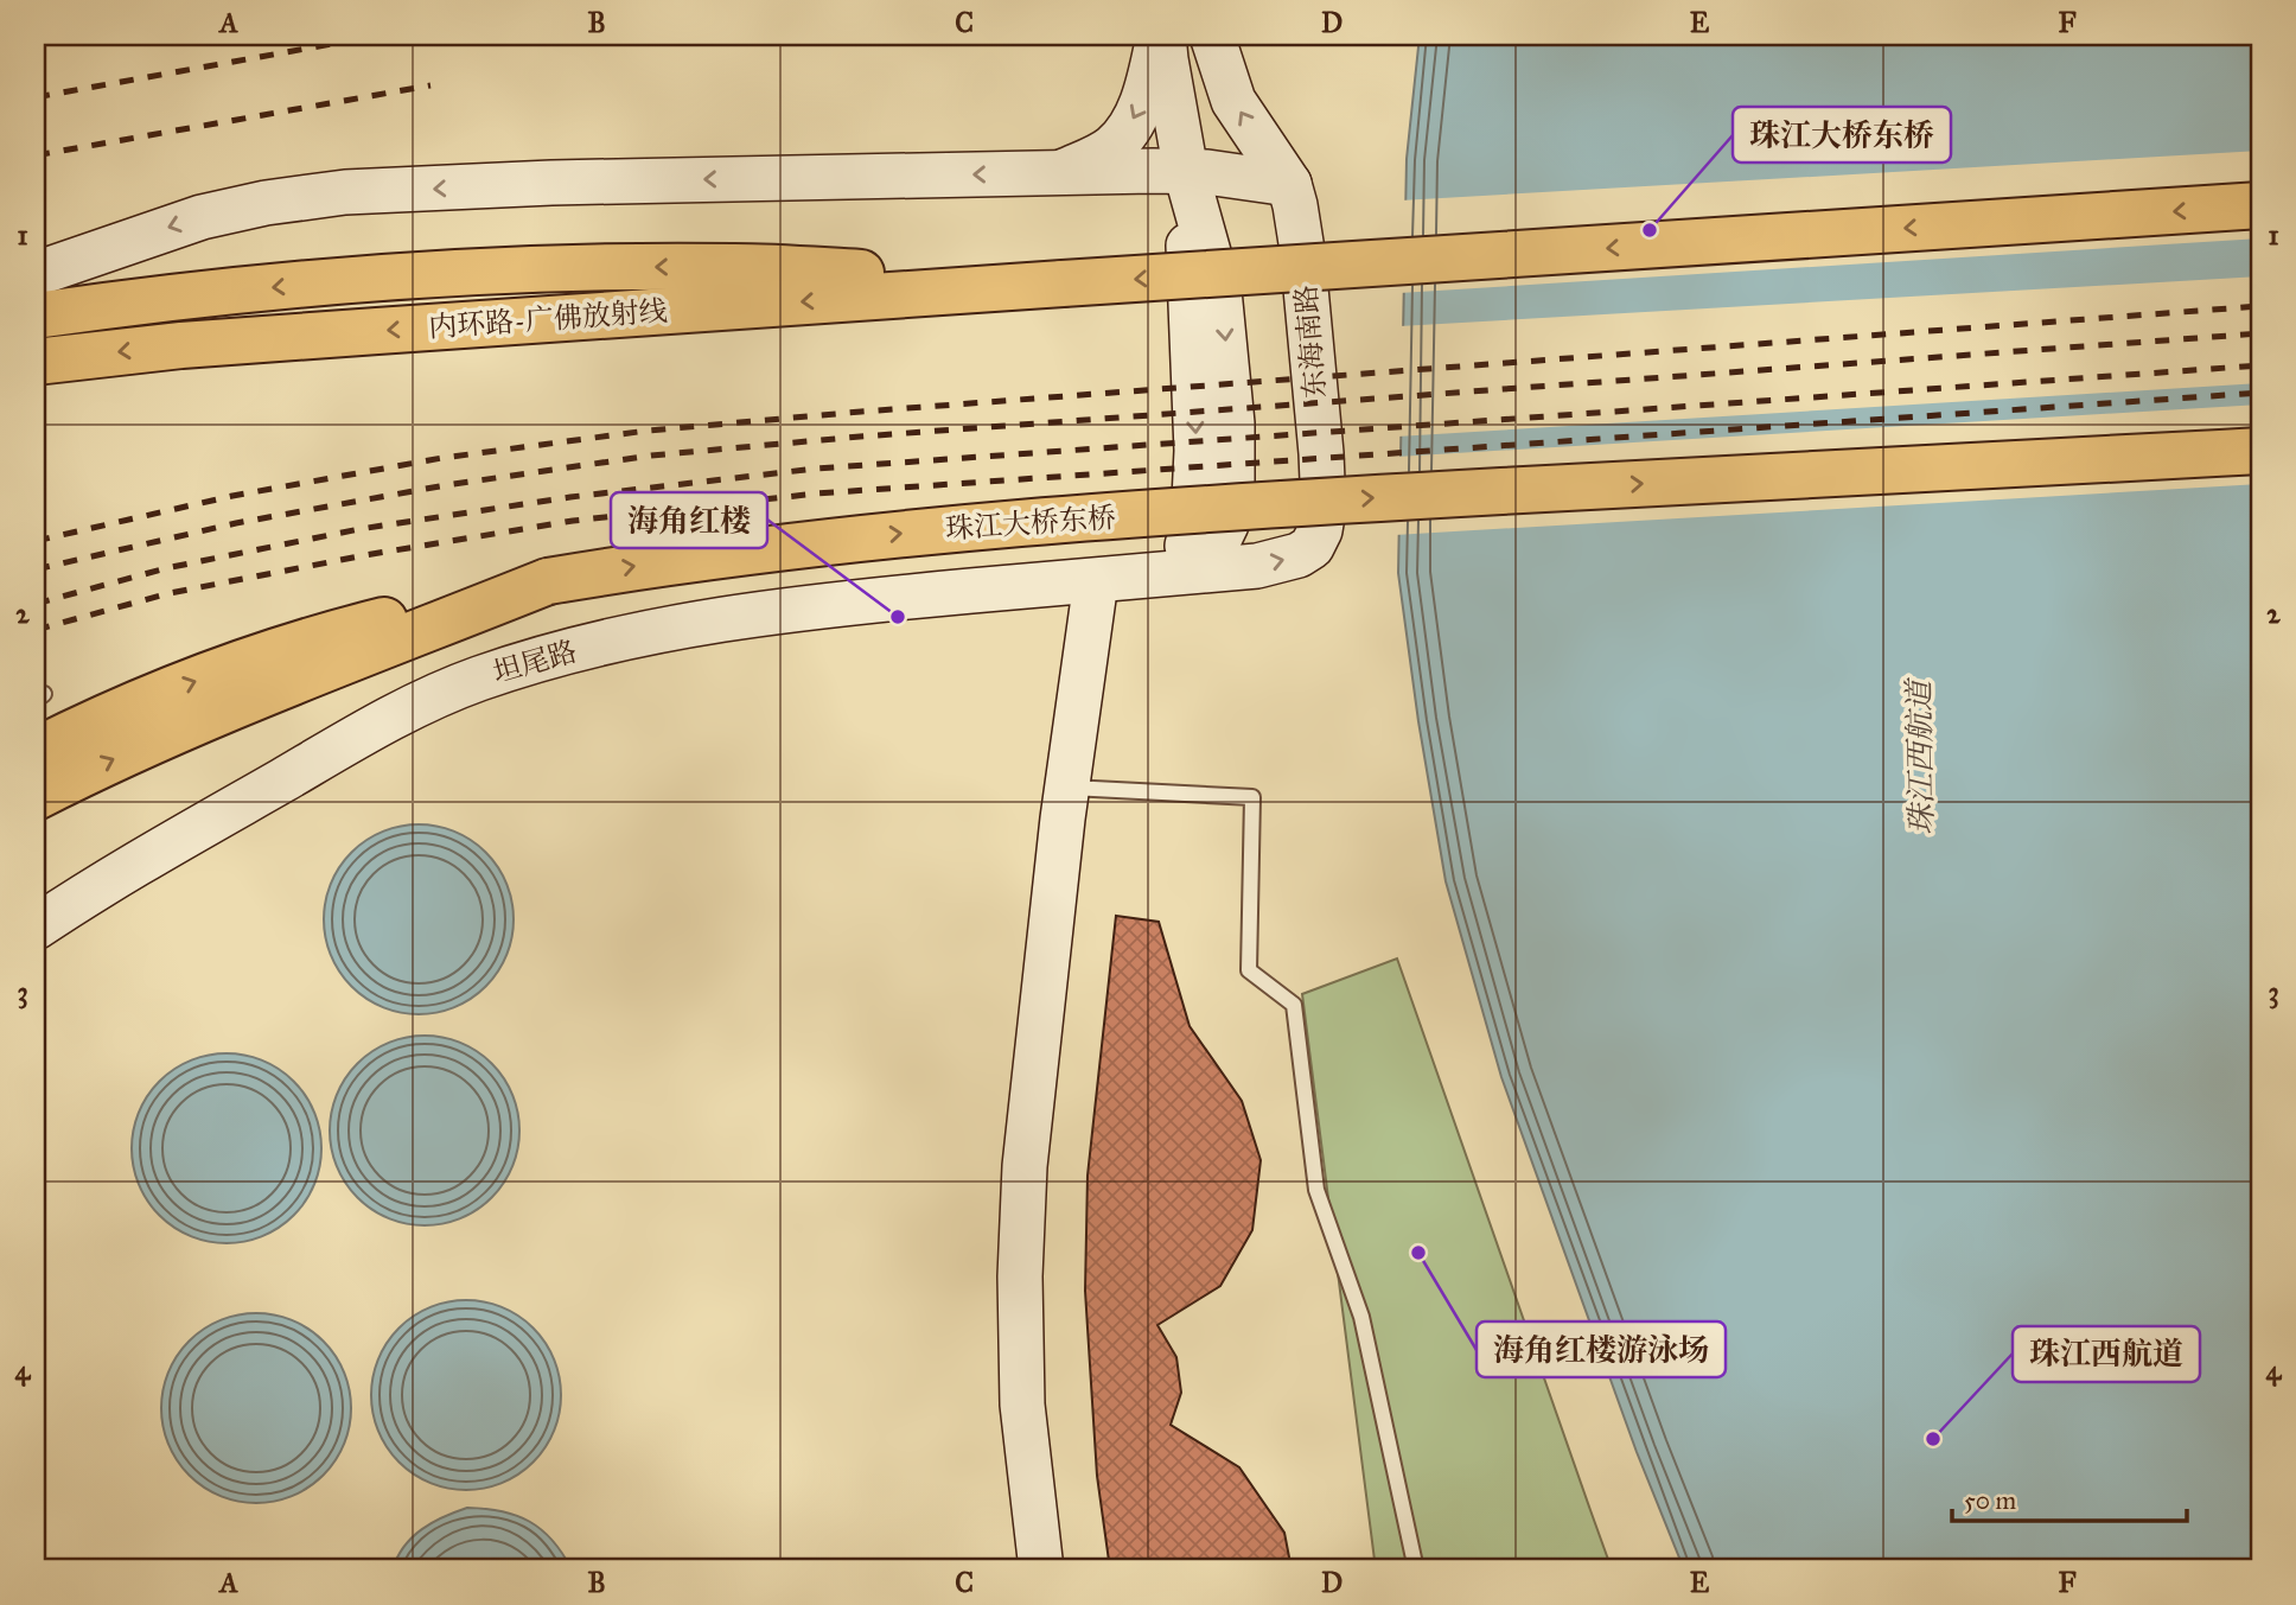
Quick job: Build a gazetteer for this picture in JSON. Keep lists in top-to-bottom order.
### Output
{
  "streets": {
    "highway": ["内环路-广佛放射线", "珠江大桥东桥"],
    "street": ["东海南路", "坦尾路"]
  },
  "crossings": [
    ["东海南路", "坦尾路"]
  ],
  "water": ["珠江西航道"],
  "places": [
    "珠江大桥东桥",
    "海角红楼",
    "海角红楼游泳场",
    "珠江西航道"
  ],
  "scale_bar": "50 m",
  "grid": {
    "columns": [
      "A",
      "B",
      "C",
      "D",
      "E",
      "F"
    ],
    "rows": [
      "1",
      "2",
      "3",
      "4"
    ]
  }
}
